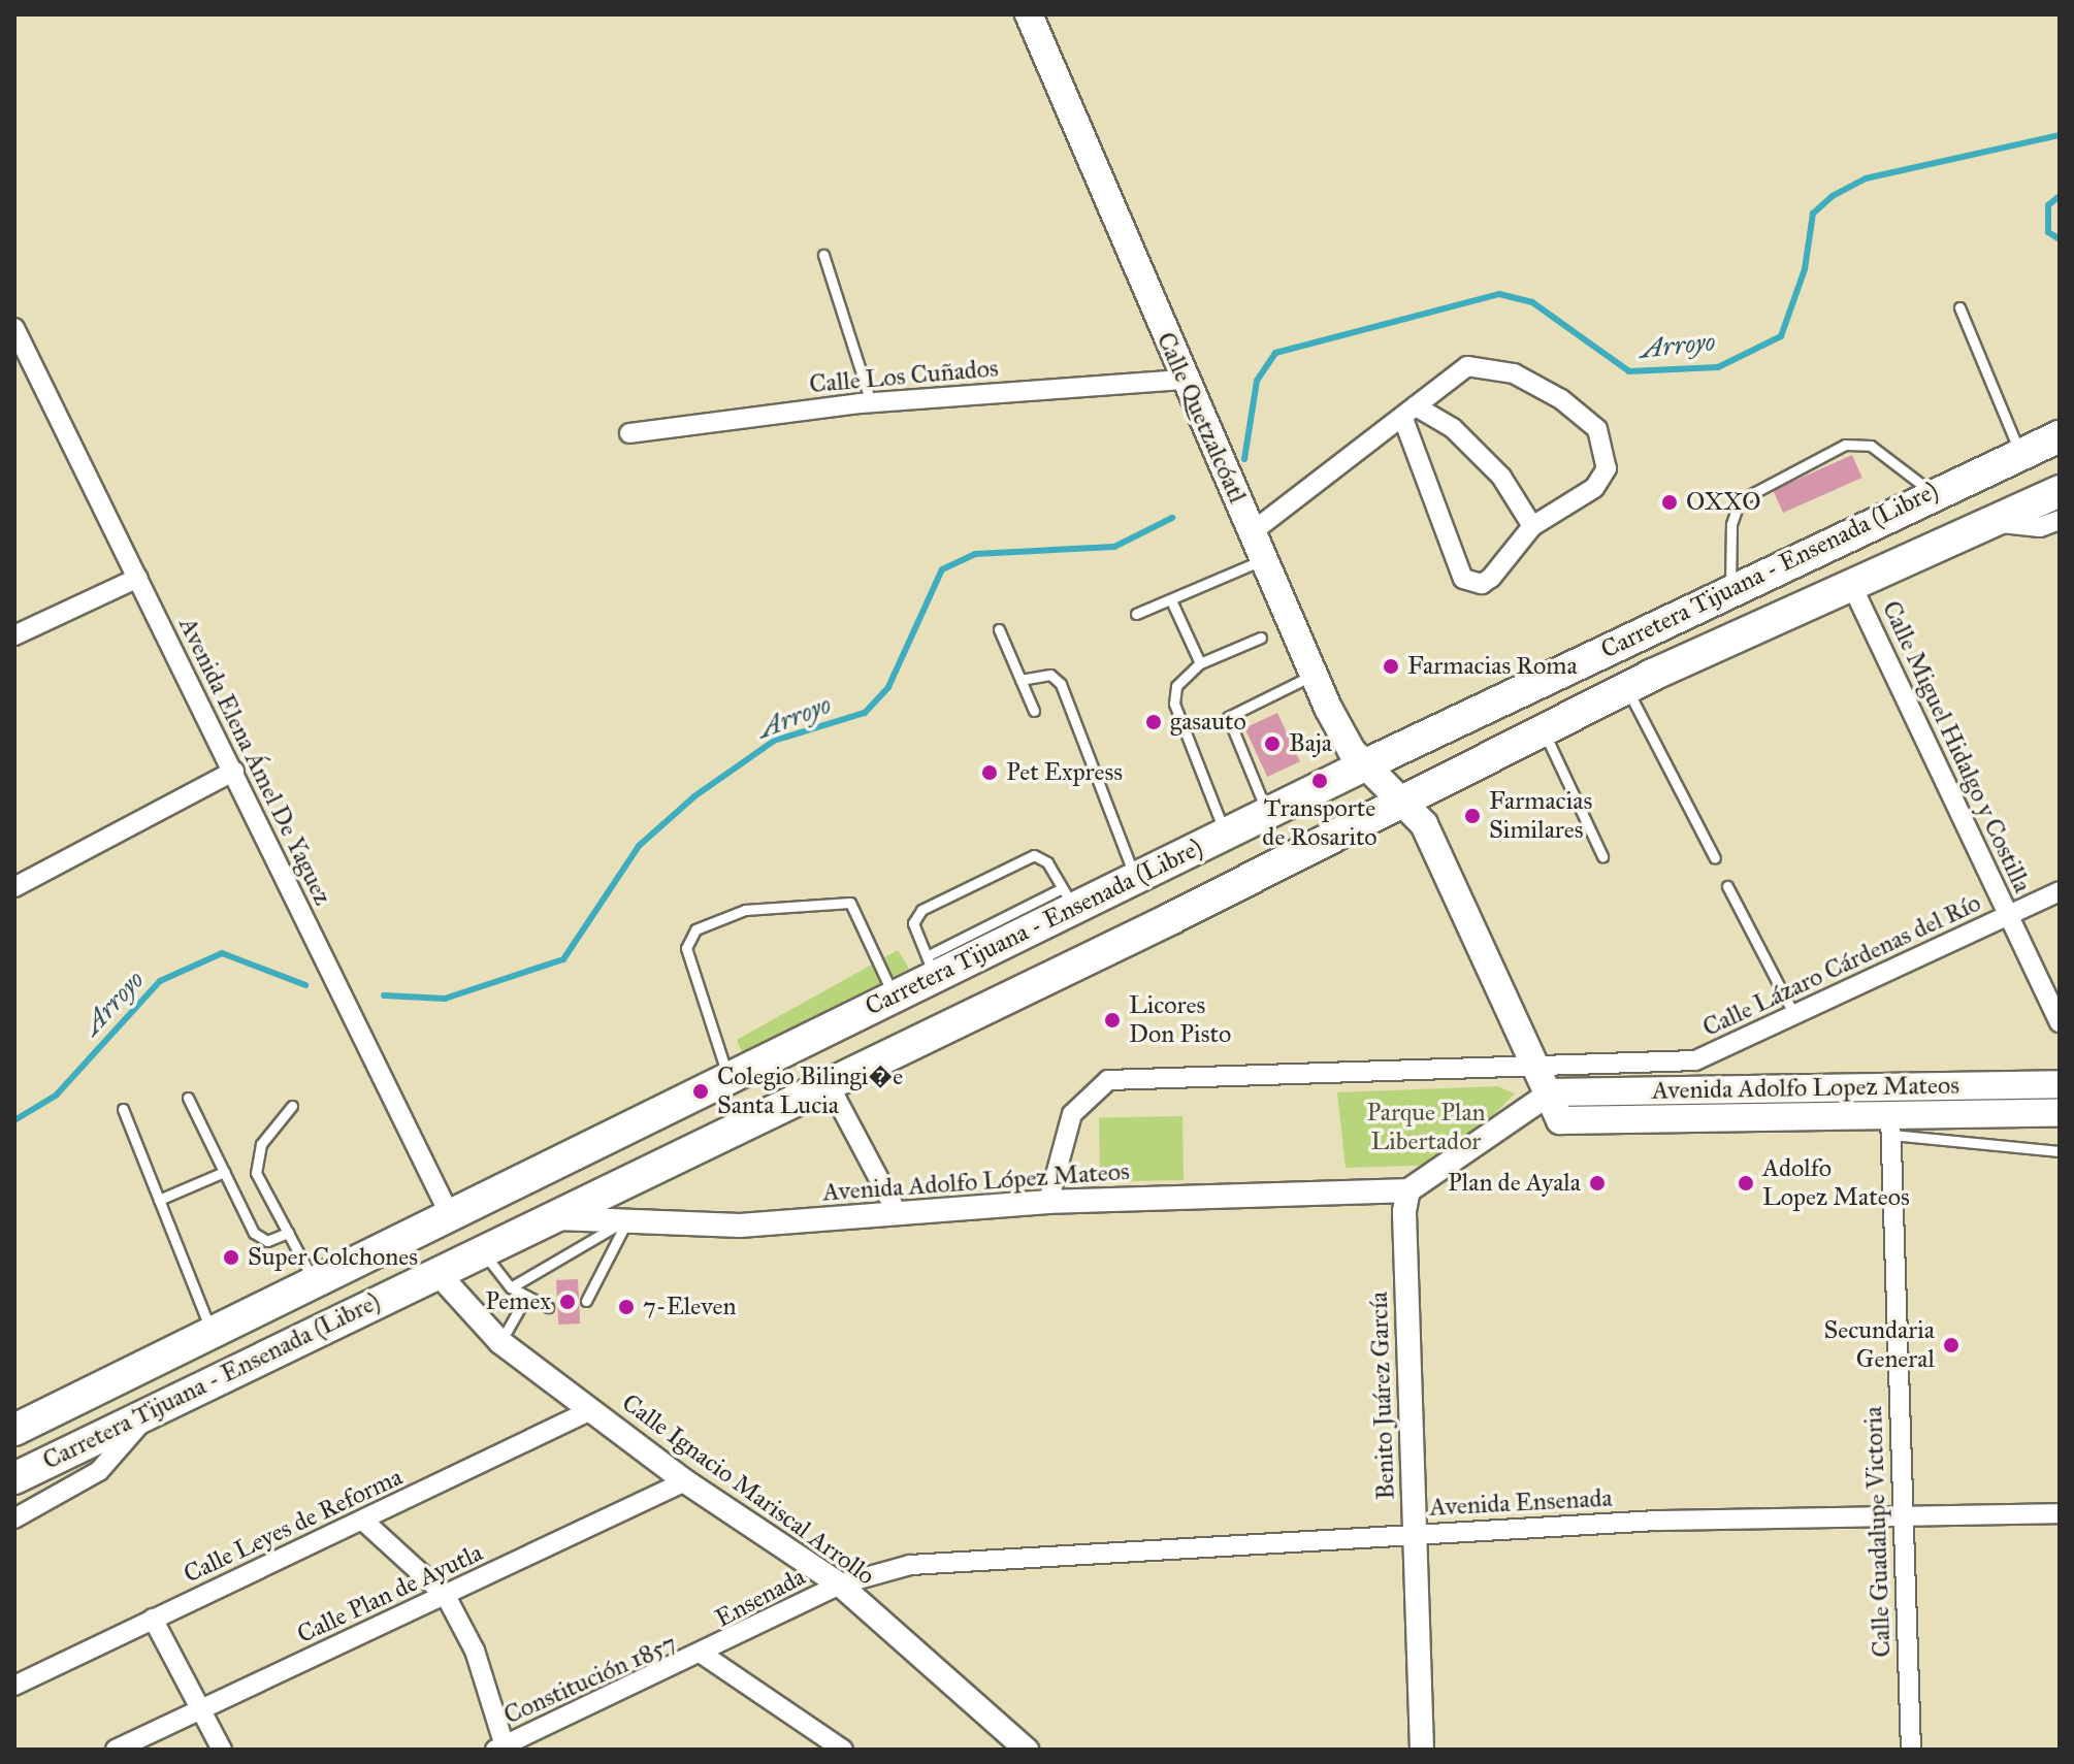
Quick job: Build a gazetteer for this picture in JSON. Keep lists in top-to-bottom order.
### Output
{
  "streets": {
    "highway": ["Carretera Tijuana - Ensenada (Libre)"],
    "main road": ["Calle Quetzalcóatl", "Avenida Adolfo Lopez Mateos"],
    "street": [
      "Calle Los Cuñados",
      "Calle Miguel Hidalgo y Costilla",
      "Avenida Elena Ámel De Yaguez",
      "Calle Lázaro Cárdenas del Río",
      "Avenida Adolfo López Mateos",
      "Benito Juárez García",
      "Calle Ignacio Mariscal Arrollo",
      "Avenida Ensenada",
      "Calle Leyes de Reforma",
      "Calle Guadalupe Victoria",
      "Calle Plan de Ayutla",
      "Ensenada",
      "Constitución 1857"
    ]
  },
  "crossings": [
    ["Calle Los Cuñados", "Calle Quetzalcóatl"],
    ["Calle Quetzalcóatl", "Carretera Tijuana - Ensenada (Libre)"],
    ["Carretera Tijuana - Ensenada (Libre)", "Calle Miguel Hidalgo y Costilla"],
    ["Carretera Tijuana - Ensenada (Libre)", "Avenida Elena Ámel De Yaguez"],
    ["Carretera Tijuana - Ensenada (Libre)", "Avenida Adolfo López Mateos"],
    ["Carretera Tijuana - Ensenada (Libre)", "Calle Ignacio Mariscal Arrollo"],
    ["Calle Miguel Hidalgo y Costilla", "Calle Lázaro Cárdenas del Río"],
    ["Calle Lázaro Cárdenas del Río", "Avenida Adolfo Lopez Mateos"],
    ["Avenida Adolfo Lopez Mateos", "Calle Guadalupe Victoria"],
    ["Avenida Adolfo López Mateos", "Benito Juárez García"],
    ["Benito Juárez García", "Avenida Ensenada"],
    ["Calle Ignacio Mariscal Arrollo", "Avenida Ensenada"],
    ["Calle Ignacio Mariscal Arrollo", "Calle Leyes de Reforma"],
    ["Calle Ignacio Mariscal Arrollo", "Calle Plan de Ayutla"],
    ["Calle Ignacio Mariscal Arrollo", "Ensenada"],
    ["Avenida Ensenada", "Calle Guadalupe Victoria"],
    ["Avenida Ensenada", "Ensenada"],
    ["Ensenada", "Constitución 1857"]
  ],
  "water": ["Arroyo"],
  "parks": ["Parque Plan Libertador"],
  "places": [
    "OXXO",
    "Farmacias Roma",
    "gasauto",
    "Baja",
    "Pet Express",
    "Transporte de Rosarito",
    "Farmacias Similares",
    "Licores Don Pisto",
    "Colegio Bilingi�e Santa Lucia",
    "Plan de Ayala",
    "Adolfo Lopez Mateos",
    "Super Colchones",
    "Pemex",
    "7-Eleven",
    "Secundaria General"
  ]
}
